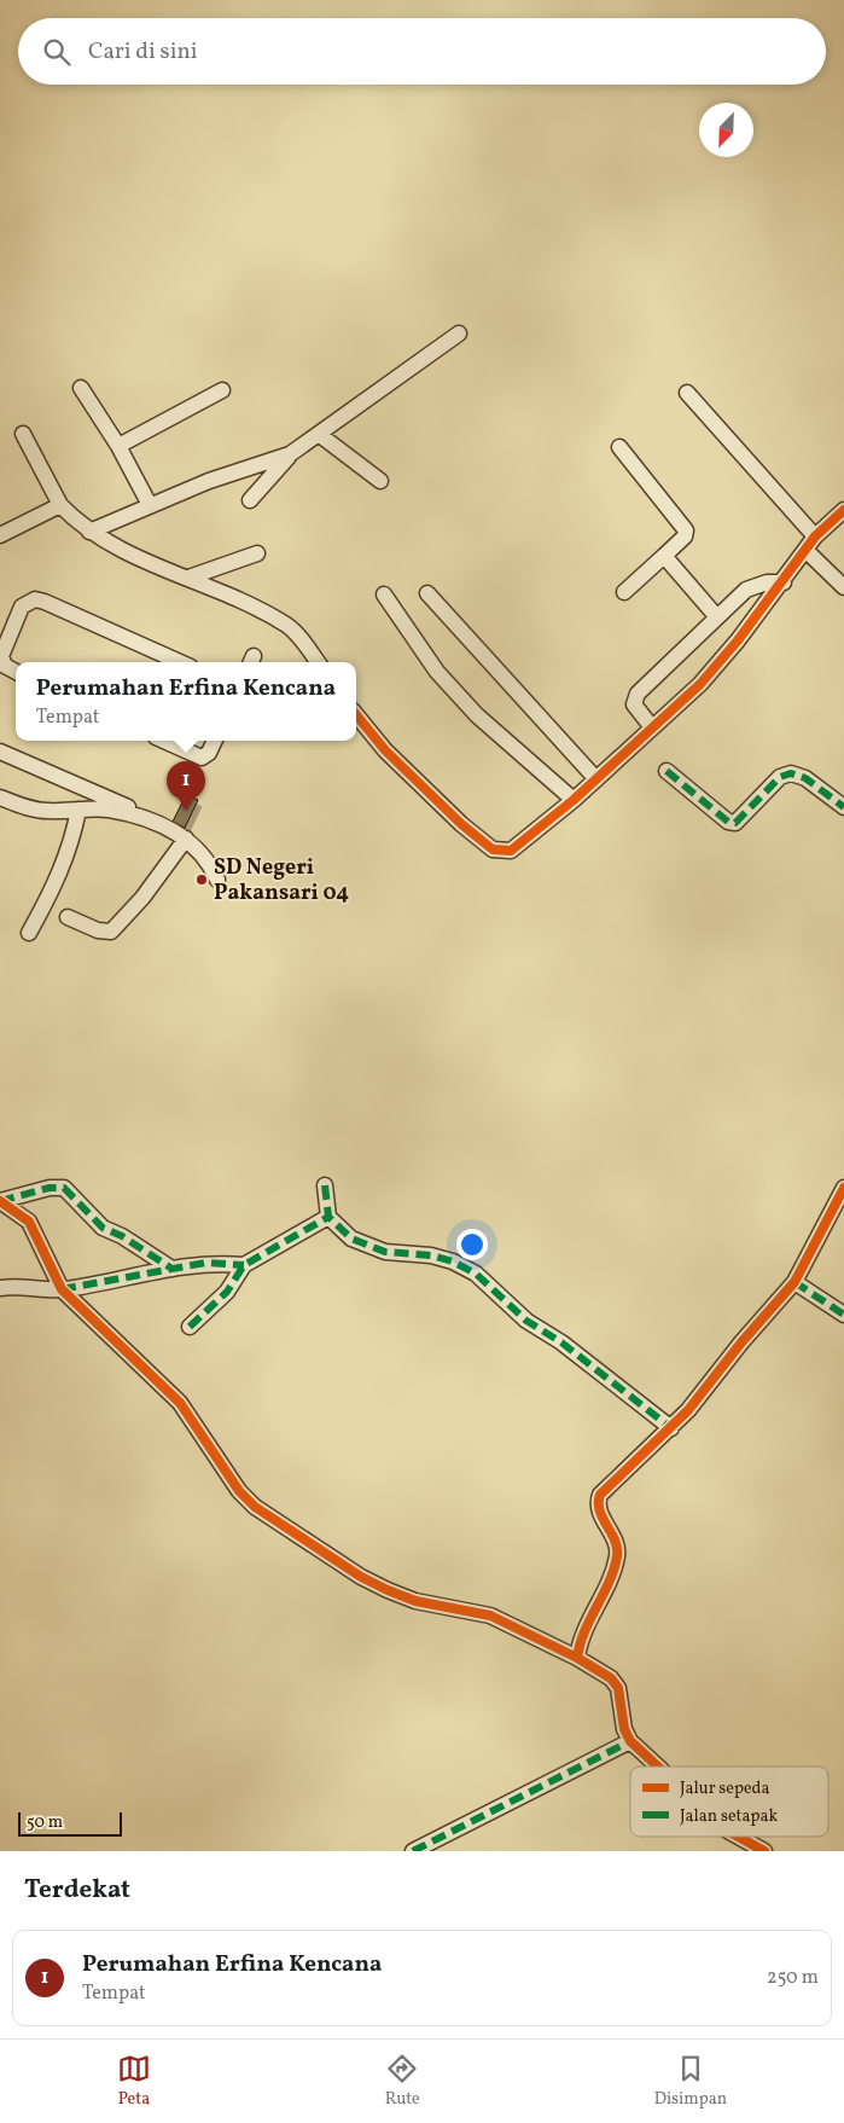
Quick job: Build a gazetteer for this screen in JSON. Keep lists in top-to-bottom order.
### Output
{
  "places": ["SD Negeri Pakansari 04"],
  "legend": ["Jalur sepeda", "Jalan setapak"],
  "scale_bar": "50 m",
  "north": "bottom left",
  "page": {
    "search": "Cari di sini",
    "popup": ["Perumahan Erfina Kencana", "Tempat"],
    "pins": "1",
    "scale": "50 m",
    "heading": "Terdekat",
    "list": [
      {
        "mark": "1",
        "name": "Perumahan Erfina Kencana",
        "note": "Tempat",
        "value": "250 m"
      }
    ],
    "nav": ["Peta", "Rute", "Disimpan"]
  }
}
